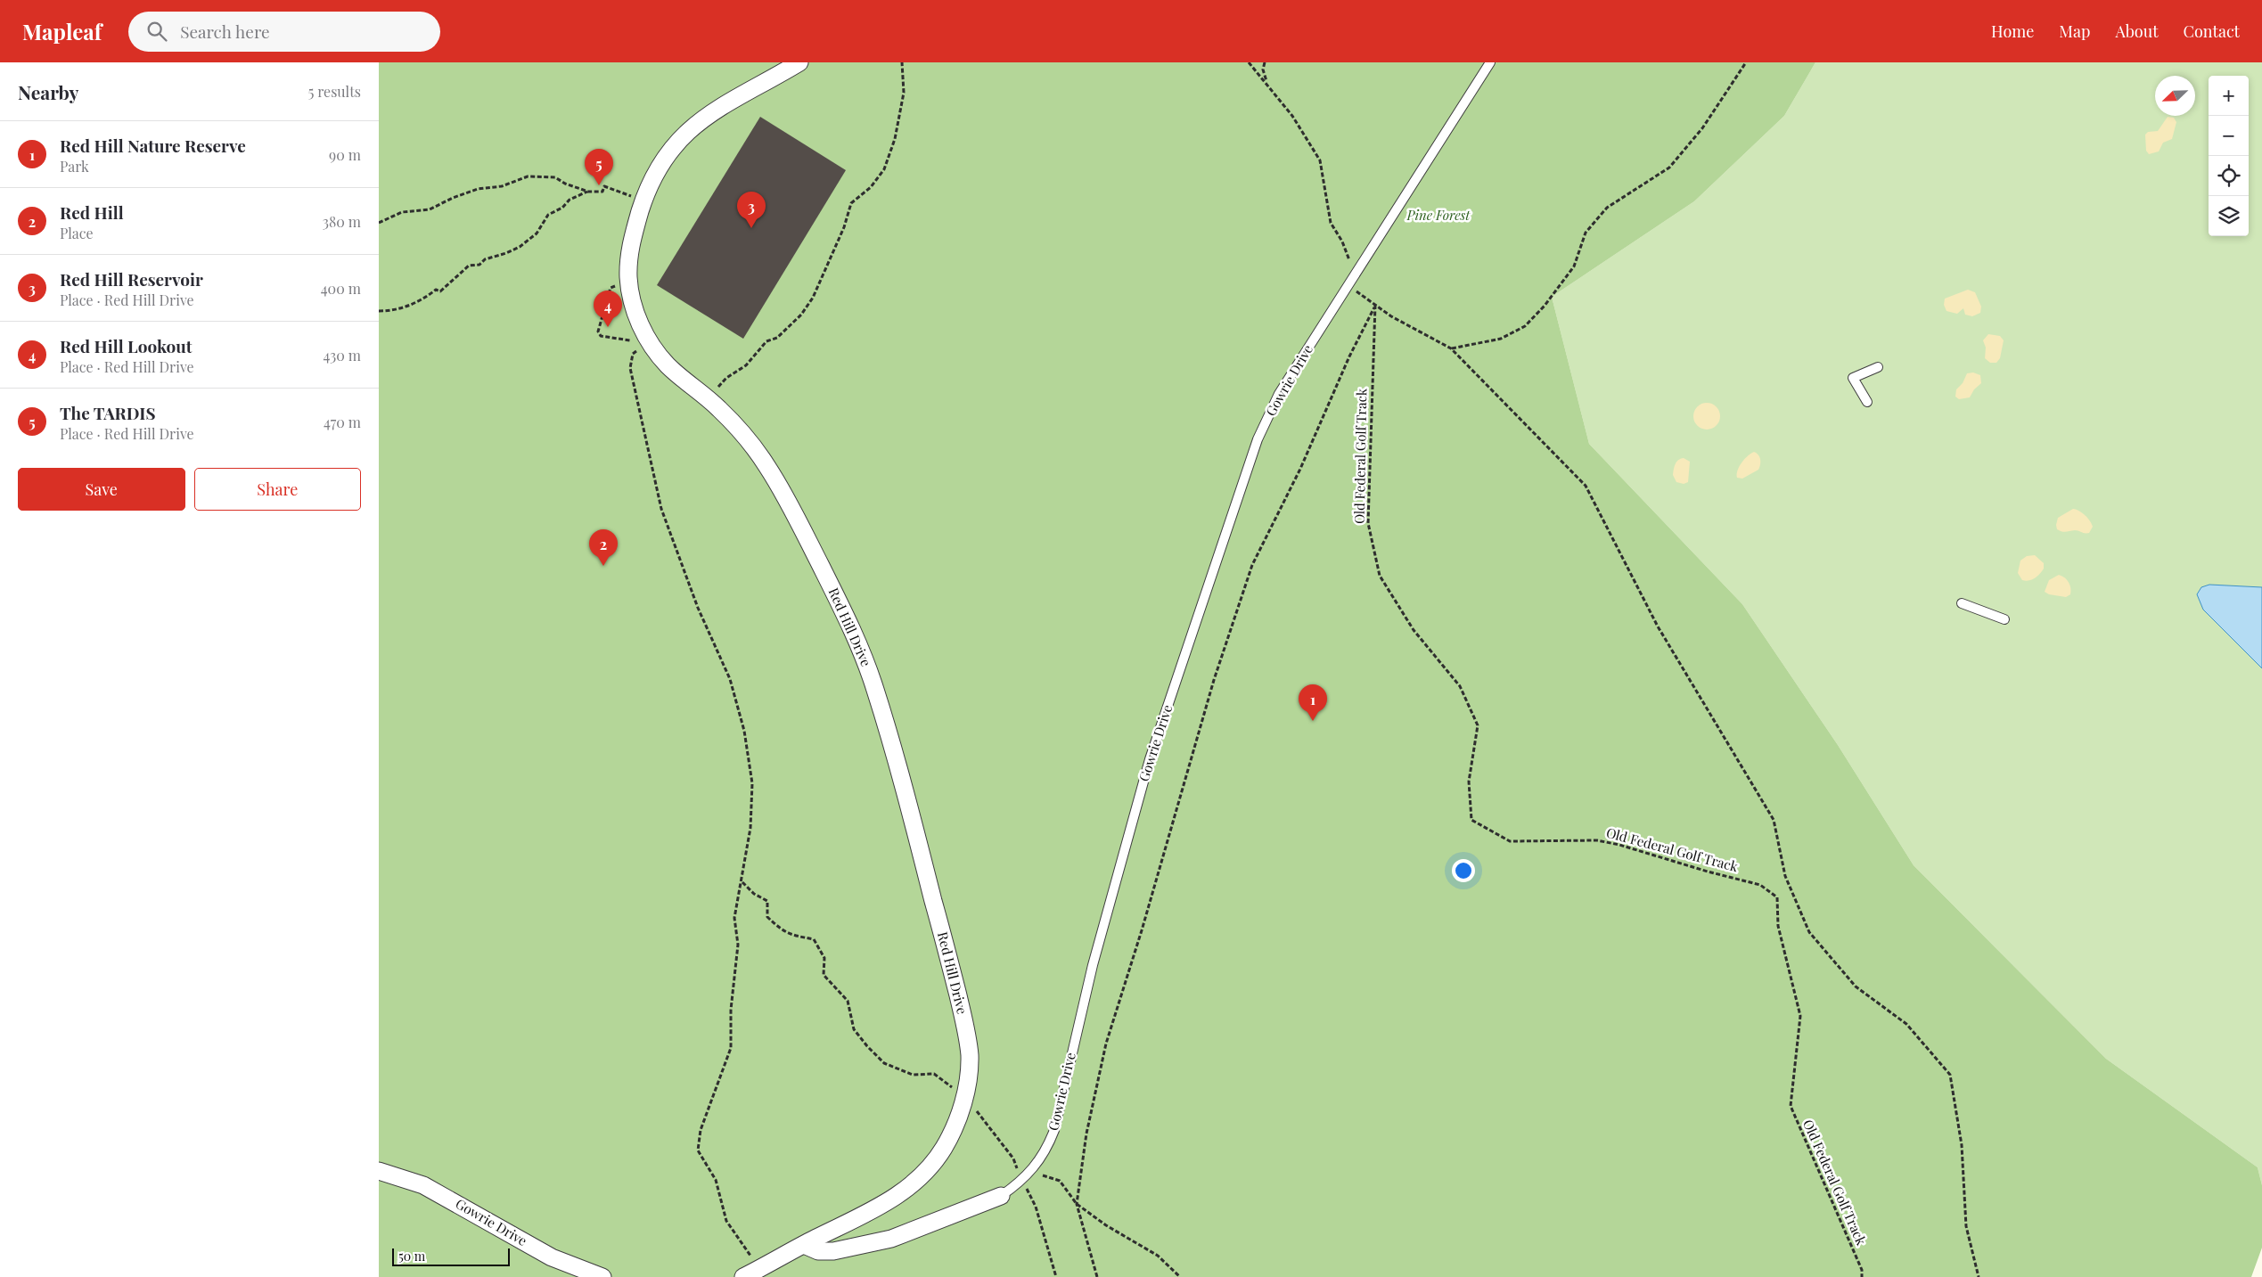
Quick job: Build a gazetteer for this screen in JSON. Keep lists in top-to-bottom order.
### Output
{
  "streets": {
    "street": ["Gowrie Drive", "Red Hill Drive"],
    "path": ["Old Federal Golf Track"]
  },
  "crossings": [
    ["Gowrie Drive", "Red Hill Drive"]
  ],
  "parks": ["Pine Forest"],
  "scale_bar": "50 m",
  "north": "bottom left",
  "page": {
    "header": "Mapleaf",
    "search": "Search here",
    "nav": [
      "Home",
      "Map",
      "About",
      "Contact"
    ],
    "heading": ["Nearby", "5 results"],
    "map_buttons": ["+", "−"],
    "list": [
      {
        "mark": "1",
        "name": "Red Hill Nature Reserve",
        "note": "Park",
        "value": "90 m"
      },
      {
        "mark": "2",
        "name": "Red Hill",
        "note": "Place",
        "value": "380 m"
      },
      {
        "mark": "3",
        "name": "Red Hill Reservoir",
        "note": "Place · Red Hill Drive",
        "value": "400 m"
      },
      {
        "mark": "4",
        "name": "Red Hill Lookout",
        "note": "Place · Red Hill Drive",
        "value": "430 m"
      },
      {
        "mark": "5",
        "name": "The TARDIS",
        "note": "Place · Red Hill Drive",
        "value": "470 m"
      }
    ],
    "pins": [
      "5",
      "3",
      "4",
      "2",
      "1"
    ],
    "buttons": ["Save", "Share"],
    "scale": "50 m"
  }
}
